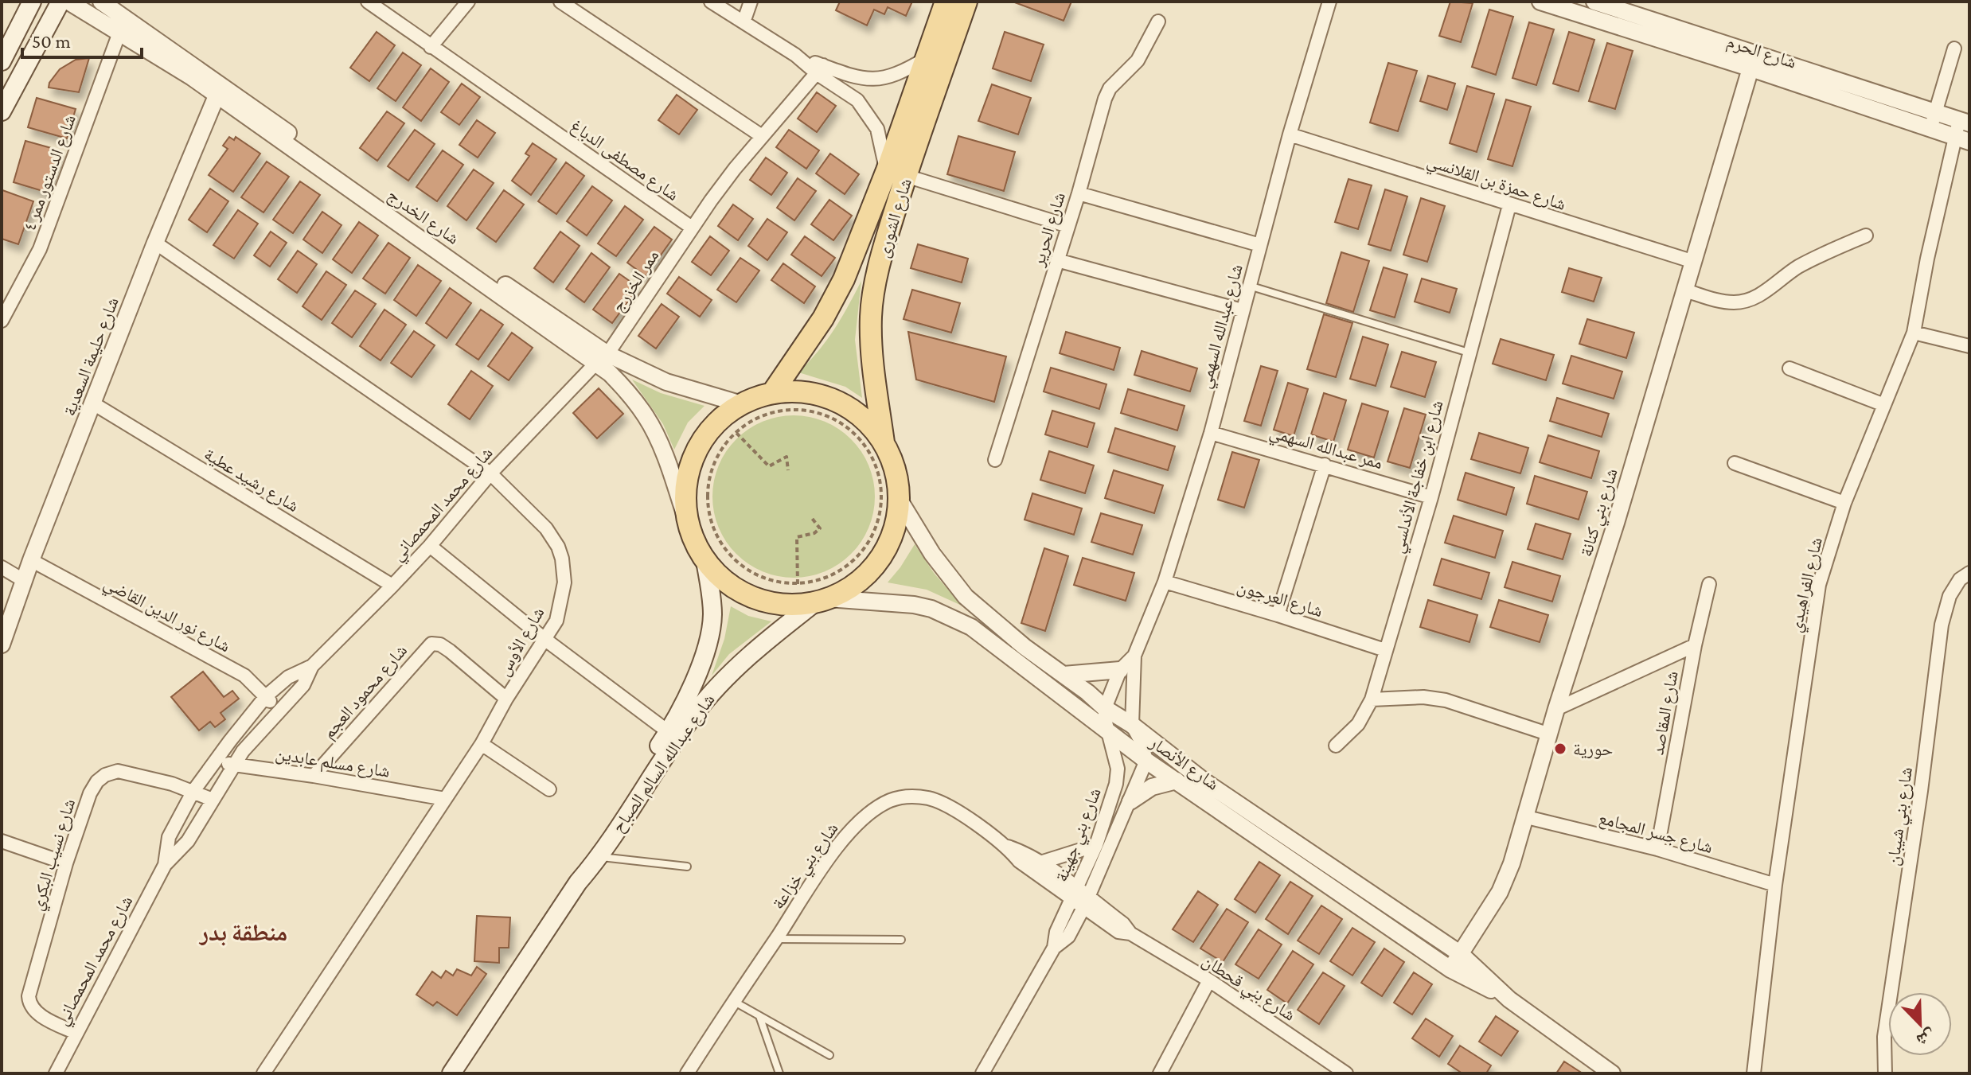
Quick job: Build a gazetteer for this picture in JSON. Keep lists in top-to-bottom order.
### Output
{
  "streets": {
    "main road": ["شارع الشورى", "شارع عبدالله السالم الصباح"],
    "street": [
      "شارع الحرم",
      "شارع مصطفى الدباغ",
      "شارع الدستور ممر ٤",
      "شارع حمزة بن القلانسي",
      "شارع الخدرج",
      "شارع الحرير",
      "ممر الخزرج",
      "شارع عبدالله السهمي",
      "شارع حليمة السعدية",
      "ممر عبدالله السهمي",
      "شارع ابن خفاجة الأندلسي",
      "شارع رشيد عطية",
      "شارع محمد المحمصاني",
      "شارع بني كنانة",
      "شارع الفراهيدي",
      "شارع العرجون",
      "شارع نور الدين القاضي",
      "شارع الأوس",
      "شارع محمود العجم",
      "شارع المقاصد",
      "شارع مسلم عابدين",
      "شارع الأنصار",
      "شارع بني شيبان",
      "شارع جسر المجامع",
      "شارع بني جهينة",
      "شارع نسيب البكري",
      "شارع بني خزاعة",
      "شارع بني قحطان"
    ]
  },
  "crossings": [
    ["شارع الحرم", "شارع بني كنانة"],
    ["شارع الحرم", "شارع الفراهيدي"],
    ["شارع مصطفى الدباغ", "ممر الخزرج"],
    ["شارع الدستور ممر ٤", "شارع الخدرج"],
    ["شارع حمزة بن القلانسي", "شارع عبدالله السهمي"],
    ["شارع حمزة بن القلانسي", "شارع ابن خفاجة الأندلسي"],
    ["شارع حمزة بن القلانسي", "شارع بني كنانة"],
    ["شارع الخدرج", "ممر الخزرج"],
    ["شارع الخدرج", "شارع حليمة السعدية"],
    ["شارع الخدرج", "شارع محمد المحمصاني"],
    ["ممر الخزرج", "شارع محمد المحمصاني"],
    ["شارع عبدالله السهمي", "ممر عبدالله السهمي"],
    ["شارع عبدالله السهمي", "شارع العرجون"],
    ["شارع عبدالله السهمي", "شارع الأنصار"],
    ["شارع عبدالله السهمي", "شارع بني جهينة"],
    ["شارع حليمة السعدية", "شارع رشيد عطية"],
    ["شارع حليمة السعدية", "شارع نور الدين القاضي"],
    ["شارع حليمة السعدية", "شارع الأوس"],
    ["ممر عبدالله السهمي", "شارع ابن خفاجة الأندلسي"],
    ["شارع ابن خفاجة الأندلسي", "شارع العرجون"],
    ["شارع رشيد عطية", "شارع محمد المحمصاني"],
    ["شارع محمد المحمصاني", "شارع نور الدين القاضي"],
    ["شارع محمد المحمصاني", "شارع الأوس"],
    ["شارع محمد المحمصاني", "شارع مسلم عابدين"],
    ["شارع محمد المحمصاني", "شارع نسيب البكري"],
    ["شارع بني كنانة", "شارع الأنصار"],
    ["شارع بني كنانة", "شارع جسر المجامع"],
    ["شارع الفراهيدي", "شارع جسر المجامع"],
    ["شارع الأوس", "شارع محمود العجم"],
    ["شارع الأوس", "شارع مسلم عابدين"],
    ["شارع محمود العجم", "شارع مسلم عابدين"],
    ["شارع المقاصد", "شارع جسر المجامع"],
    ["شارع عبدالله السالم الصباح", "شارع الأنصار"],
    ["شارع الأنصار", "شارع بني جهينة"],
    ["شارع بني جهينة", "شارع بني خزاعة"],
    ["شارع بني جهينة", "شارع بني قحطان"],
    ["شارع بني خزاعة", "شارع بني قحطان"]
  ],
  "districts": ["منطقة بدر"],
  "places": ["حورية"],
  "scale_bar": "50 m",
  "north": "bottom right"
}
